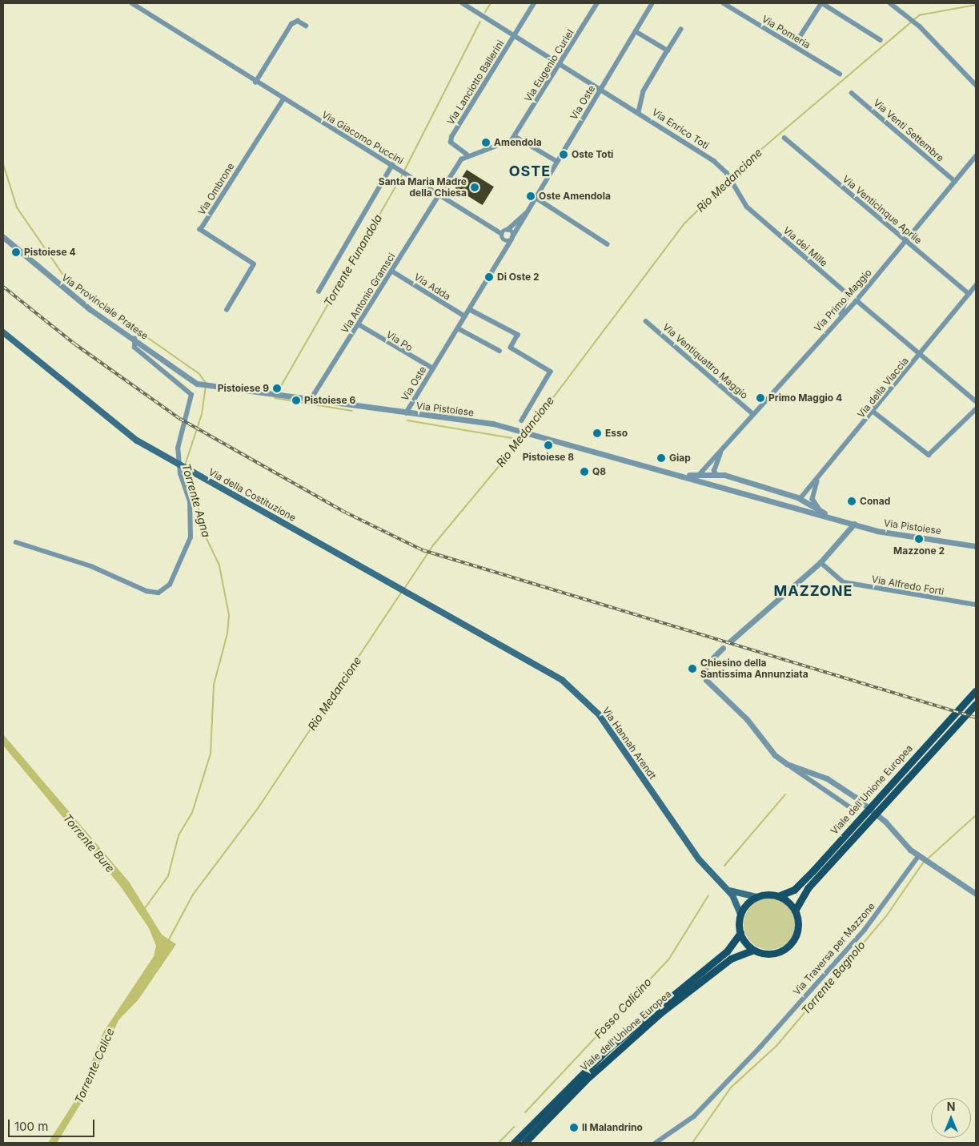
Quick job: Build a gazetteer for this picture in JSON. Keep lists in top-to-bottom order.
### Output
{
  "streets": {
    "main road": ["Via della Costituzione", "Via Hannah Arendt", "Viale dell'Unione Europea"],
    "street": [
      "Via Pomeria",
      "Via Eugenio Curiel",
      "Via Lanciotto Ballerini",
      "Via Oste",
      "Via Enrico Toti",
      "Via Venti Settembre",
      "Via Giacomo Puccini",
      "Via Ombrone",
      "Via Venticinque Aprile",
      "Via dei Mille",
      "Via Adda",
      "Via Antonio Gramsci",
      "Via Primo Maggio",
      "Via Provinciale Pratese",
      "Via Po",
      "Via Ventiquattro Maggio",
      "Via della Viaccia",
      "Via Pistoiese",
      "Via Alfredo Forti",
      "Via Traversa per Mazzone"
    ]
  },
  "crossings": [
    ["Via Eugenio Curiel", "Via Enrico Toti"],
    ["Via Lanciotto Ballerini", "Via Enrico Toti"],
    ["Via Lanciotto Ballerini", "Via Antonio Gramsci"],
    ["Via Oste", "Via Enrico Toti"],
    ["Via Oste", "Via Giacomo Puccini"],
    ["Via Oste", "Via Adda"],
    ["Via Oste", "Via Po"],
    ["Via Oste", "Via Pistoiese"],
    ["Via Enrico Toti", "Via dei Mille"],
    ["Via Venti Settembre", "Via Primo Maggio"],
    ["Via Giacomo Puccini", "Via Ombrone"],
    ["Via Giacomo Puccini", "Via Antonio Gramsci"],
    ["Via Venticinque Aprile", "Via Primo Maggio"],
    ["Via Venticinque Aprile", "Via della Viaccia"],
    ["Via dei Mille", "Via Primo Maggio"],
    ["Via Adda", "Via Antonio Gramsci"],
    ["Via Antonio Gramsci", "Via Po"],
    ["Via Antonio Gramsci", "Via Pistoiese"],
    ["Via Primo Maggio", "Via Ventiquattro Maggio"],
    ["Via Primo Maggio", "Via Pistoiese"],
    ["Via Provinciale Pratese", "Via Pistoiese"],
    ["Via della Viaccia", "Via Pistoiese"],
    ["Via della Costituzione", "Via Hannah Arendt"]
  ],
  "districts": ["OSTE", "MAZZONE"],
  "water": [
    "Rio Medancione",
    "Torrente Funandola",
    "Torrente Agna",
    "Torrente Bure",
    "Torrente Bagnolo",
    "Fosso Calicino",
    "Torrente Calice"
  ],
  "places": [
    "Amendola",
    "Oste Toti",
    "Santa Maria Madre della Chiesa",
    "Oste Amendola",
    "Pistoiese 4",
    "Di Oste 2",
    "Pistoiese 9",
    "Primo Maggio 4",
    "Pistoiese 6",
    "Esso",
    "Pistoiese 8",
    "Giap",
    "Q8",
    "Conad",
    "Mazzone 2",
    "Chiesino della Santissima Annunziata",
    "Il Malandrino"
  ],
  "scale_bar": "100 m",
  "north": "top"
}
